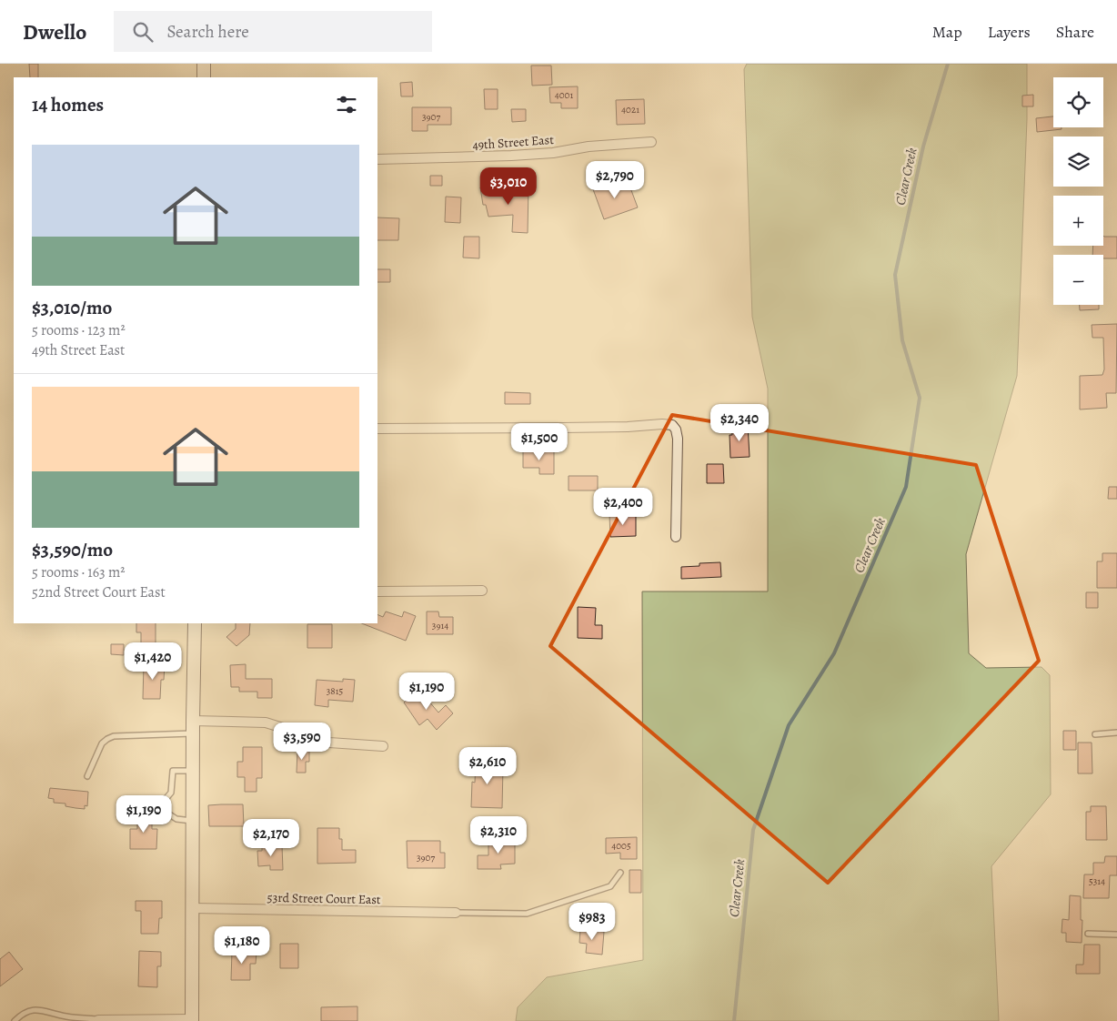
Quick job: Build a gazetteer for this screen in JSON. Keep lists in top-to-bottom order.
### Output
{
  "streets": {
    "street": ["49th Street East", "53rd Street Court East"]
  },
  "water": ["Clear Creek"],
  "house_numbers": [
    "4001",
    "4021",
    "3907",
    "3914",
    "3815",
    "4005",
    "3907",
    "5314"
  ],
  "page": {
    "header": "Dwello",
    "search": "Search here",
    "nav": ["Map", "Layers", "Share"],
    "map_buttons": ["+", "−"],
    "heading": "14 homes",
    "list": [
      {
        "name": "$3,010/mo",
        "note": "5 rooms · 123 m² · 49th Street East"
      },
      {
        "name": "$3,590/mo",
        "note": "5 rooms · 163 m² · 52nd Street Court East"
      }
    ],
    "price": [
      "$2,790",
      "$3,010",
      "$2,340",
      "$1,500",
      "$2,400",
      "$1,420",
      "$1,190",
      "$3,590",
      "$2,610",
      "$1,190",
      "$2,310",
      "$2,170",
      "$983",
      "$1,180"
    ]
  }
}
